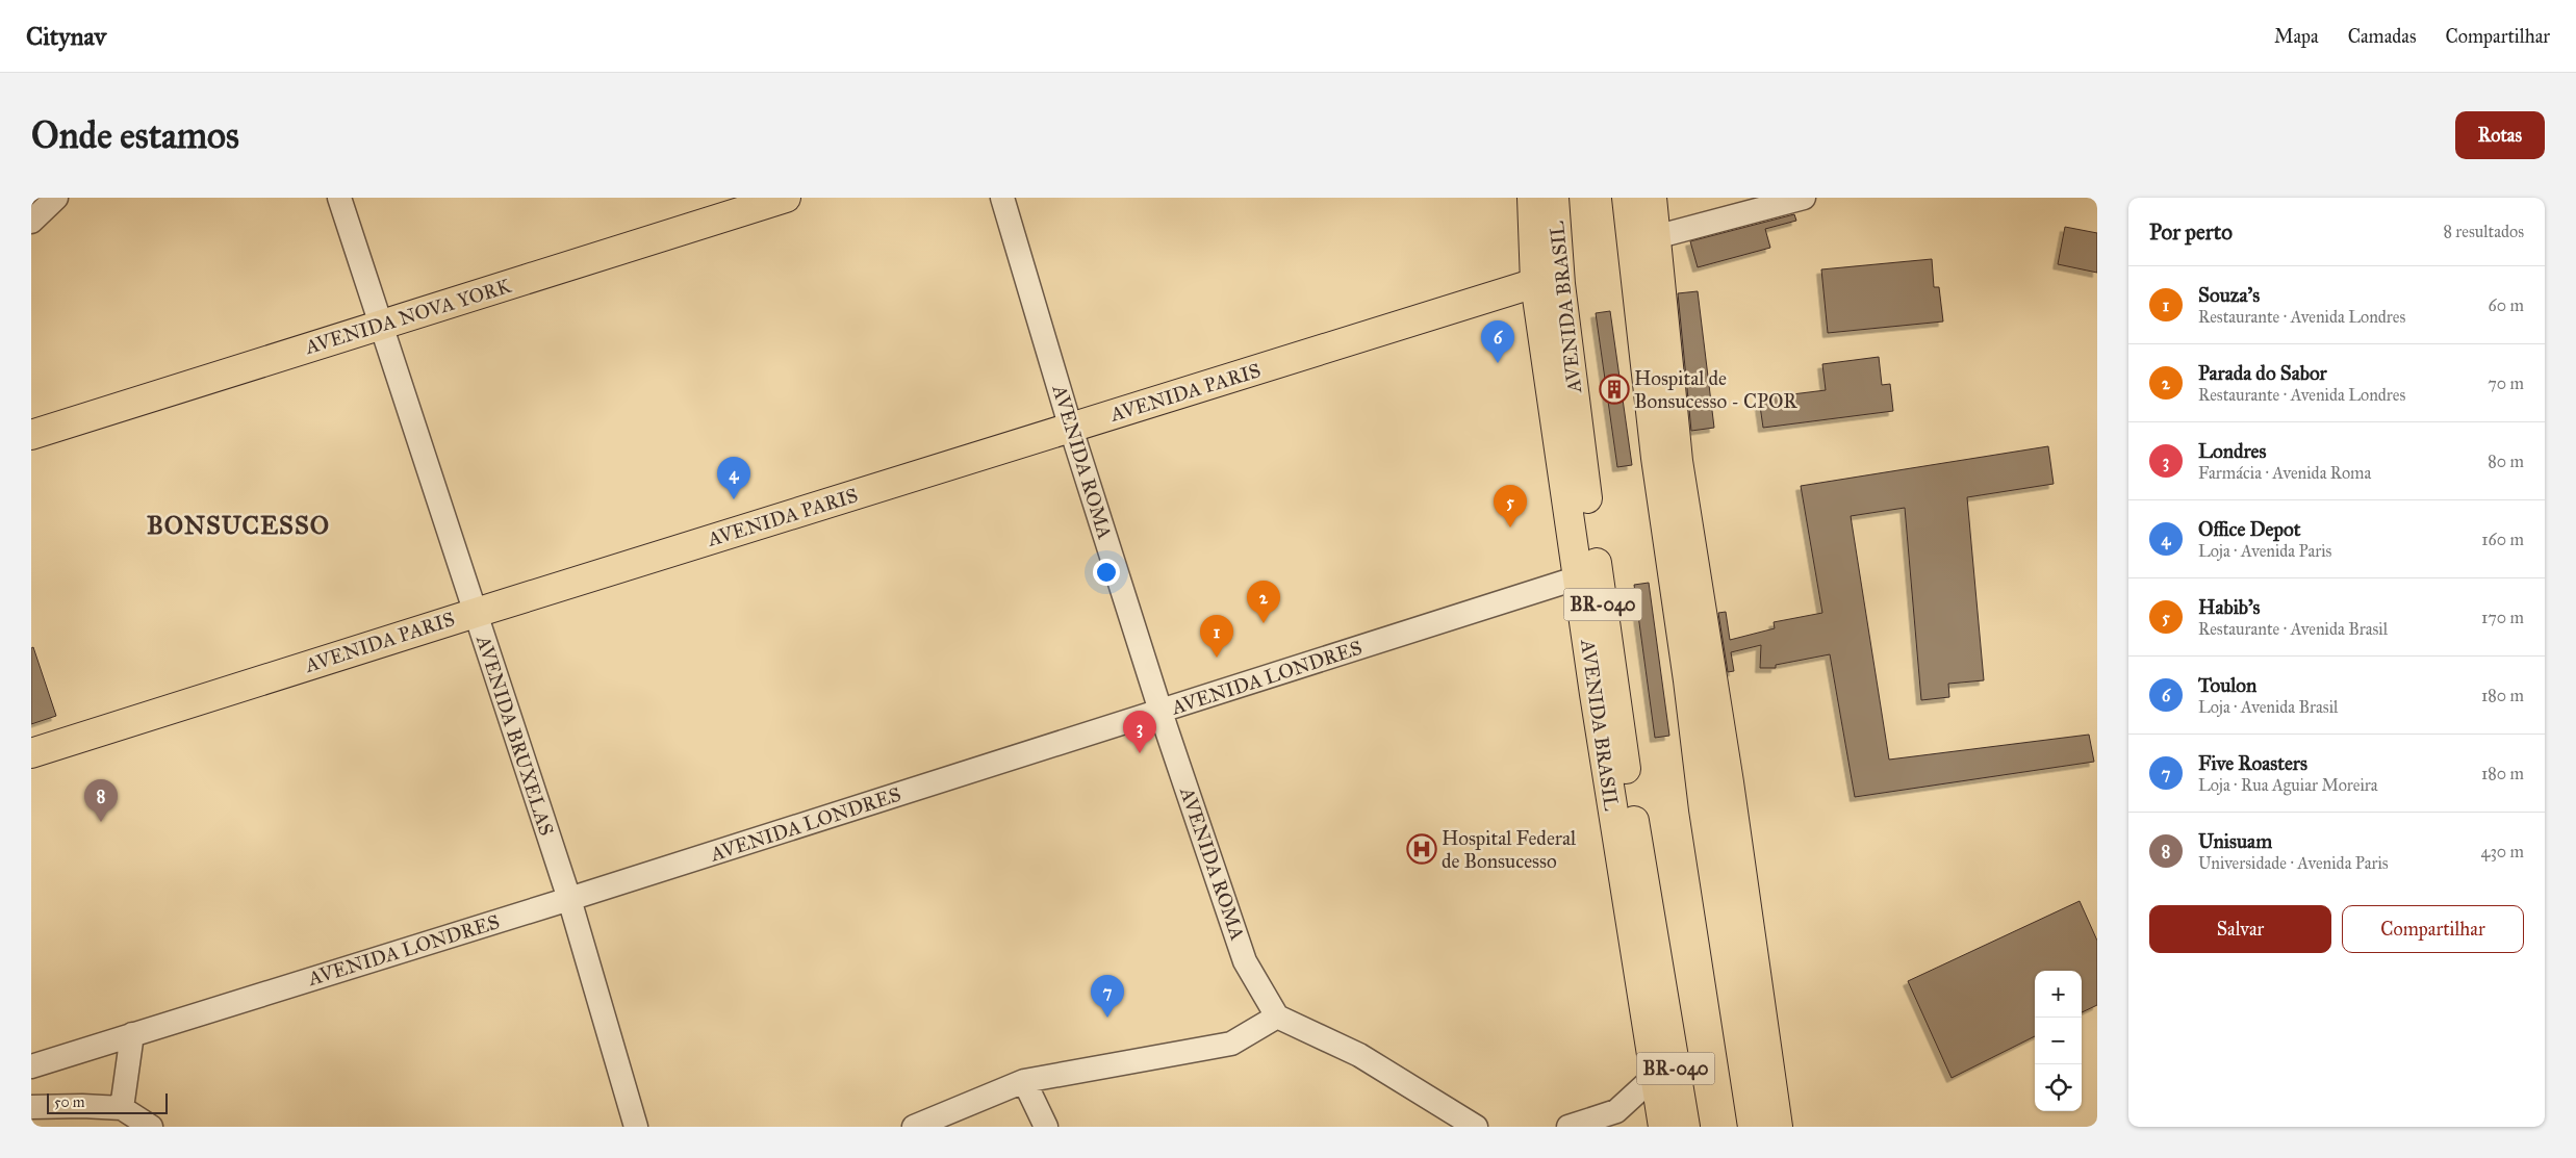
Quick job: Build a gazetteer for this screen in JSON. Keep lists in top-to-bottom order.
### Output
{
  "streets": {
    "main road": [
      "AVENIDA BRASIL",
      "AVENIDA NOVA YORK",
      "AVENIDA PARIS",
      "BR-040"
    ],
    "street": ["AVENIDA ROMA", "AVENIDA LONDRES", "AVENIDA BRUXELAS"]
  },
  "crossings": [
    ["AVENIDA BRASIL", "AVENIDA PARIS"],
    ["AVENIDA BRASIL", "AVENIDA LONDRES"],
    ["AVENIDA NOVA YORK", "AVENIDA BRUXELAS"],
    ["AVENIDA PARIS", "AVENIDA ROMA"],
    ["AVENIDA PARIS", "AVENIDA BRUXELAS"],
    ["AVENIDA ROMA", "AVENIDA LONDRES"],
    ["AVENIDA LONDRES", "AVENIDA BRUXELAS"]
  ],
  "districts": ["BONSUCESSO"],
  "places": {
    "building": ["Hospital de Bonsucesso - CPOR"],
    "hospital": ["Hospital Federal de Bonsucesso"]
  },
  "scale_bar": "50 m",
  "page": {
    "header": "Citynav",
    "nav": ["Mapa", "Camadas", "Compartilhar"],
    "buttons": [
      "Rotas",
      ["Salvar", "Compartilhar"]
    ],
    "title": "Onde estamos",
    "heading": ["Por perto", "8 resultados"],
    "list": [
      {
        "mark": "1",
        "name": "Souza's",
        "note": "Restaurante · Avenida Londres",
        "value": "60 m"
      },
      {
        "mark": "2",
        "name": "Parada do Sabor",
        "note": "Restaurante · Avenida Londres",
        "value": "70 m"
      },
      {
        "mark": "3",
        "name": "Londres",
        "note": "Farmácia · Avenida Roma",
        "value": "80 m"
      },
      {
        "mark": "4",
        "name": "Office Depot",
        "note": "Loja · Avenida Paris",
        "value": "160 m"
      },
      {
        "mark": "5",
        "name": "Habib's",
        "note": "Restaurante · Avenida Brasil",
        "value": "170 m"
      },
      {
        "mark": "6",
        "name": "Toulon",
        "note": "Loja · Avenida Brasil",
        "value": "180 m"
      },
      {
        "mark": "7",
        "name": "Five Roasters",
        "note": "Loja · Rua Aguiar Moreira",
        "value": "180 m"
      },
      {
        "mark": "8",
        "name": "Unisuam",
        "note": "Universidade · Avenida Paris",
        "value": "430 m"
      }
    ],
    "pins": [
      "6",
      "4",
      "5",
      "2",
      "1",
      "3",
      "8",
      "7"
    ],
    "map_buttons": ["+", "−"],
    "scale": "50 m"
  }
}
